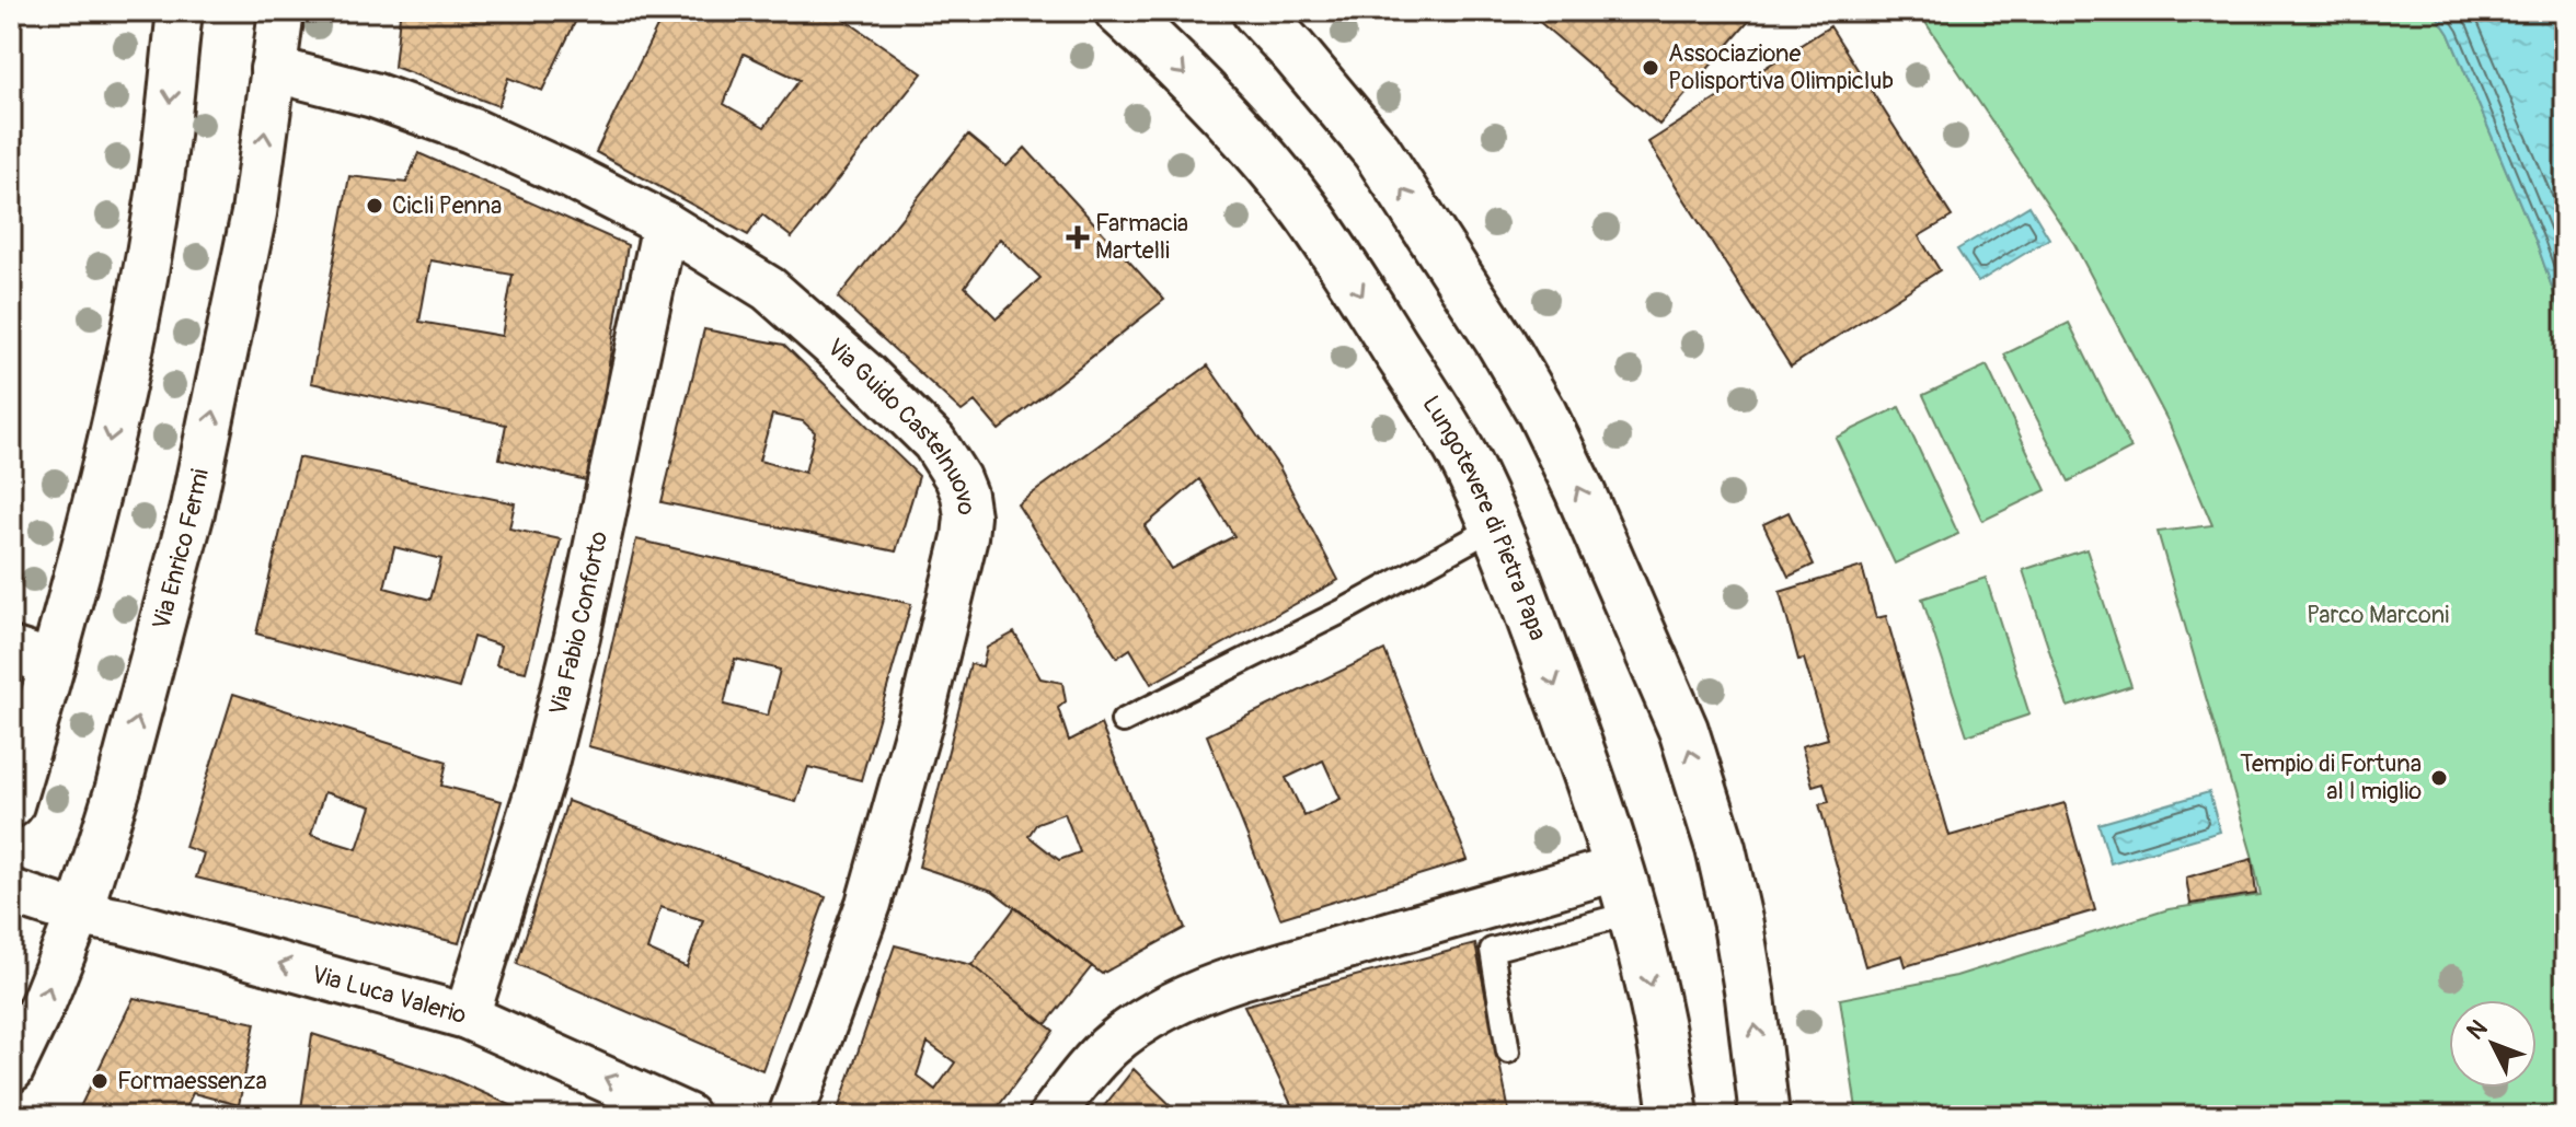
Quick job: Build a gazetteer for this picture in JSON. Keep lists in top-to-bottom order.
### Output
{
  "streets": {
    "street": [
      "Via Guido Castelnuovo",
      "Lungotevere di Pietra Papa",
      "Via Enrico Fermi",
      "Via Fabio Conforto",
      "Via Luca Valerio"
    ]
  },
  "crossings": [
    ["Via Guido Castelnuovo", "Via Enrico Fermi"],
    ["Via Guido Castelnuovo", "Via Fabio Conforto"],
    ["Via Enrico Fermi", "Via Luca Valerio"],
    ["Via Fabio Conforto", "Via Luca Valerio"]
  ],
  "one_way": ["Via Luca Valerio"],
  "parks": ["Parco Marconi"],
  "places": {
    "other": [
      "Associazione Polisportiva Olimpiclub",
      "Cicli Penna",
      "Tempio di Fortuna al I miglio",
      "Formaessenza"
    ],
    "health": ["Farmacia Martelli"]
  },
  "north": "top left"
}
